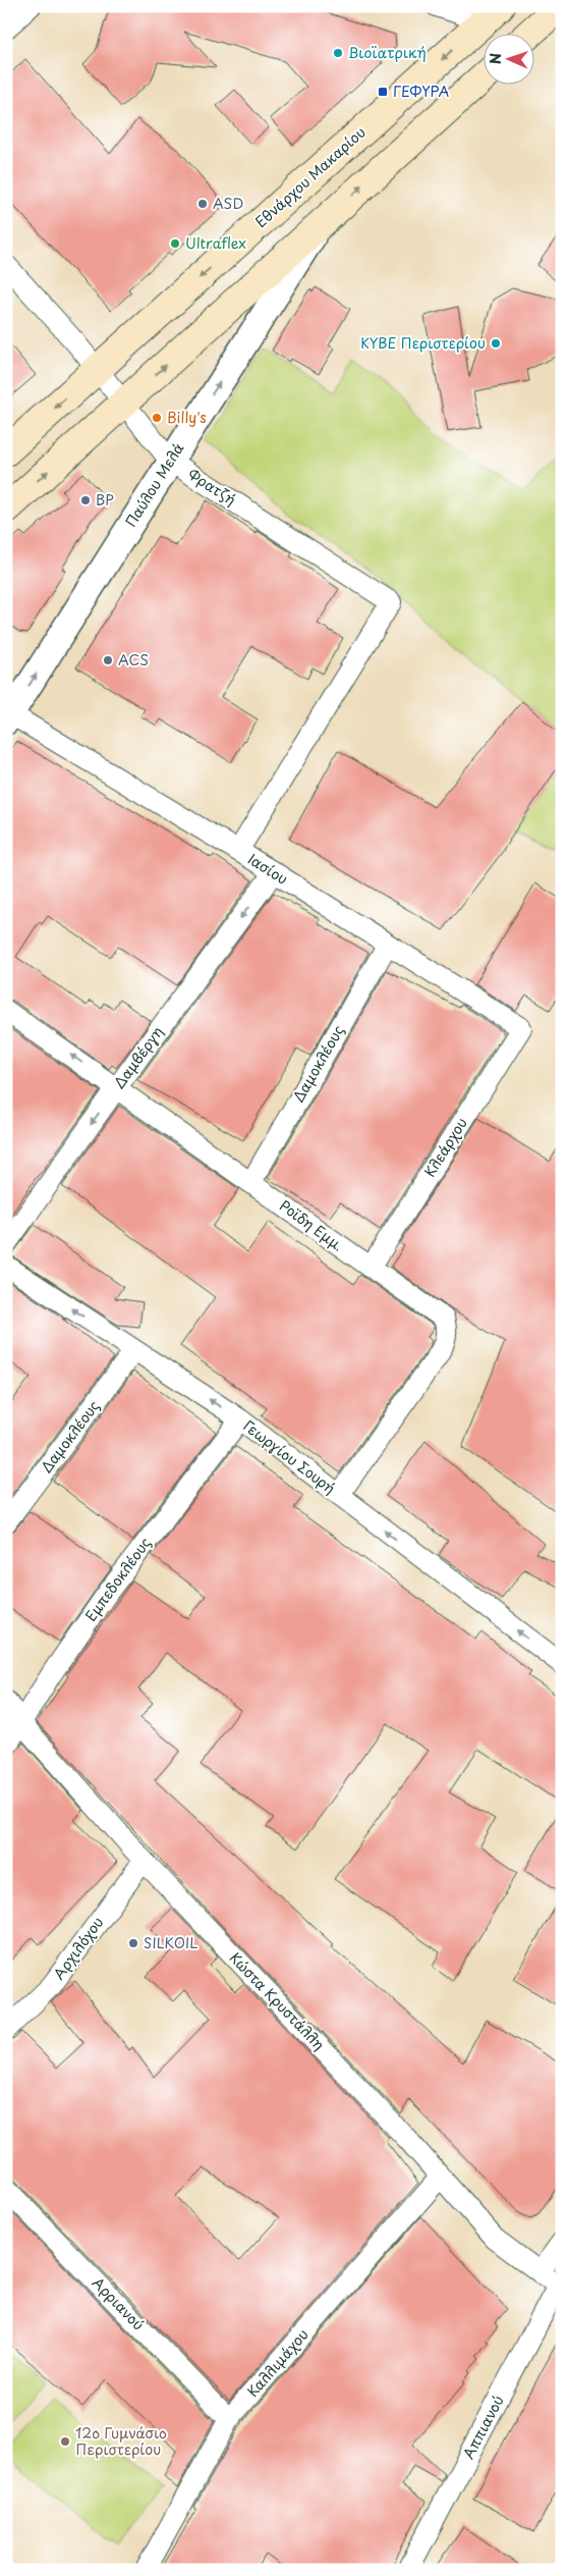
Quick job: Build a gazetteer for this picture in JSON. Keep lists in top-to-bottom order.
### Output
{
  "streets": {
    "main road": ["Εθνάρχου Μακαρίου"],
    "street": [
      "Παύλου Μελά",
      "Φρατζή",
      "Ιασίου",
      "Δαμβέργη",
      "Δαμοκλέους",
      "Κλεάρχου",
      "Ροϊδη Εμμ.",
      "Γεωργίου Σουρή",
      "Εμπεδοκλέους",
      "Αρχιλόχου",
      "Κώστα Κρυστάλλη",
      "Αρριανού",
      "Καλλιμάχου",
      "Αππιανού"
    ]
  },
  "crossings": [
    ["Εθνάρχου Μακαρίου", "Φρατζή"],
    ["Παύλου Μελά", "Φρατζή"],
    ["Παύλου Μελά", "Ιασίου"],
    ["Φρατζή", "Ιασίου"],
    ["Ιασίου", "Δαμβέργη"],
    ["Ιασίου", "Δαμοκλέους"],
    ["Ιασίου", "Κλεάρχου"],
    ["Δαμβέργη", "Ροϊδη Εμμ."],
    ["Δαμοκλέους", "Ροϊδη Εμμ."],
    ["Δαμοκλέους", "Γεωργίου Σουρή"],
    ["Κλεάρχου", "Ροϊδη Εμμ."],
    ["Ροϊδη Εμμ.", "Γεωργίου Σουρή"],
    ["Γεωργίου Σουρή", "Εμπεδοκλέους"],
    ["Εμπεδοκλέους", "Κώστα Κρυστάλλη"],
    ["Αρχιλόχου", "Κώστα Κρυστάλλη"],
    ["Κώστα Κρυστάλλη", "Καλλιμάχου"],
    ["Κώστα Κρυστάλλη", "Αππιανού"],
    ["Αρριανού", "Καλλιμάχου"]
  ],
  "one_way": ["Παύλου Μελά", "Δαμβέργη", "Γεωργίου Σουρή"],
  "places": {
    "other": [
      "Βιοϊατρική",
      "ASD",
      "Ultraflex",
      "ΚΥΒΕ Περιστερίου",
      "Billy's",
      "BP",
      "ACS",
      "SILKOIL",
      "12ο Γυμνάσιο Περιστερίου"
    ],
    "transit": ["ΓΕΦΥΡΑ"]
  },
  "north": "left"
}
